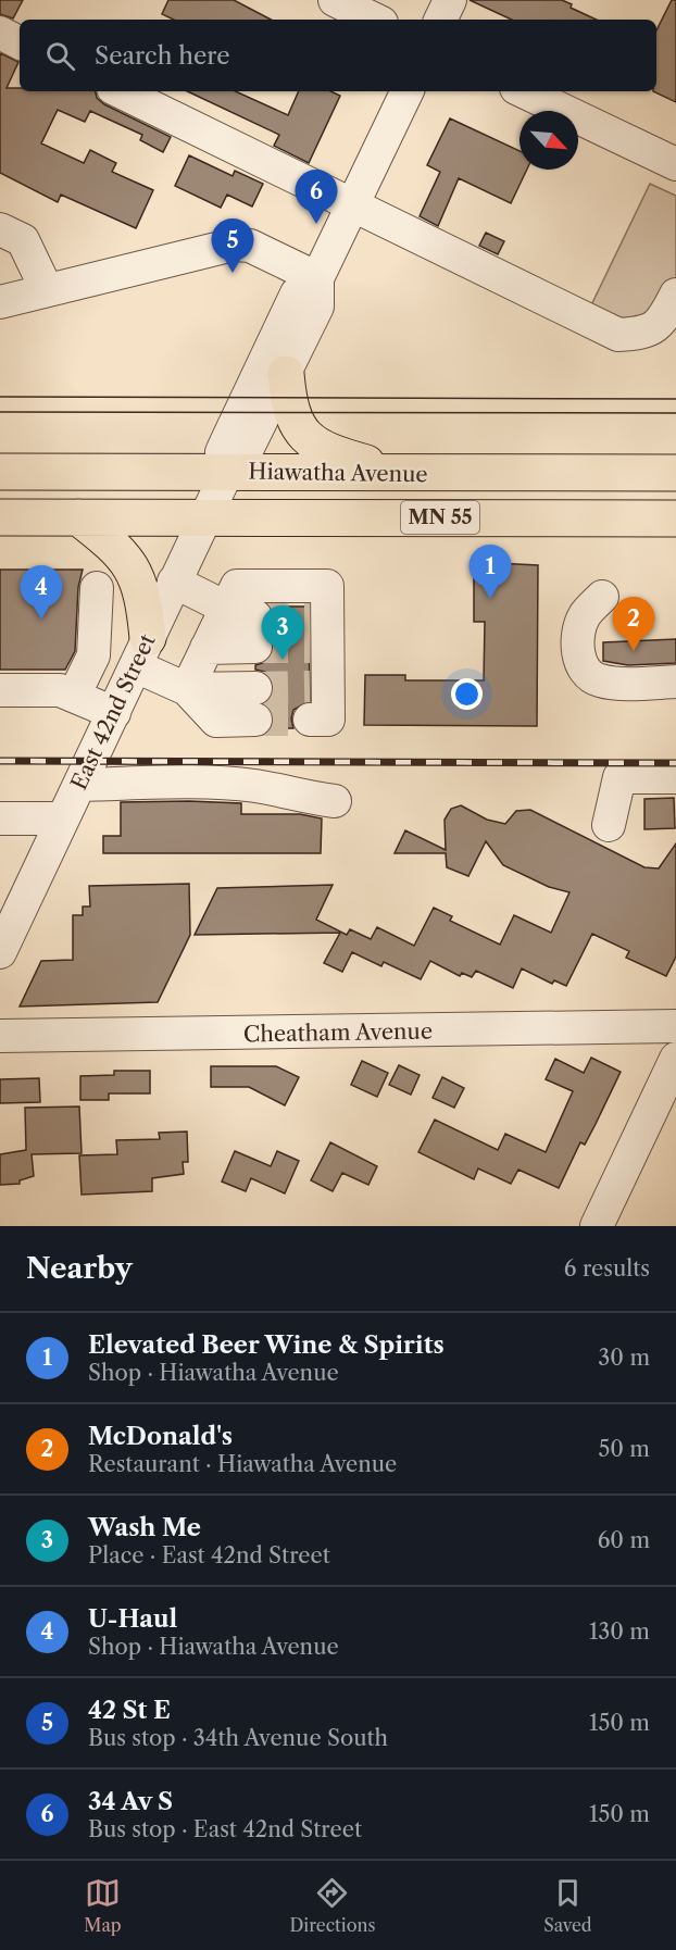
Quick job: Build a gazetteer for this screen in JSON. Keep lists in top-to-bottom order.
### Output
{
  "streets": {
    "highway": ["Hiawatha Avenue", "MN 55"],
    "street": ["East 42nd Street", "Cheatham Avenue"]
  },
  "crossings": [
    ["Hiawatha Avenue", "East 42nd Street"]
  ],
  "north": "bottom right",
  "page": {
    "search": "Search here",
    "pins": [
      "6",
      "5",
      "1",
      "4",
      "2",
      "3"
    ],
    "heading": ["Nearby", "6 results"],
    "list": [
      {
        "mark": "1",
        "name": "Elevated Beer Wine & Spirits",
        "note": "Shop · Hiawatha Avenue",
        "value": "30 m"
      },
      {
        "mark": "2",
        "name": "McDonald's",
        "note": "Restaurant · Hiawatha Avenue",
        "value": "50 m"
      },
      {
        "mark": "3",
        "name": "Wash Me",
        "note": "Place · East 42nd Street",
        "value": "60 m"
      },
      {
        "mark": "4",
        "name": "U-Haul",
        "note": "Shop · Hiawatha Avenue",
        "value": "130 m"
      },
      {
        "mark": "5",
        "name": "42 St E",
        "note": "Bus stop · 34th Avenue South",
        "value": "150 m"
      },
      {
        "mark": "6",
        "name": "34 Av S",
        "note": "Bus stop · East 42nd Street",
        "value": "150 m"
      }
    ],
    "nav": ["Map", "Directions", "Saved"]
  }
}
